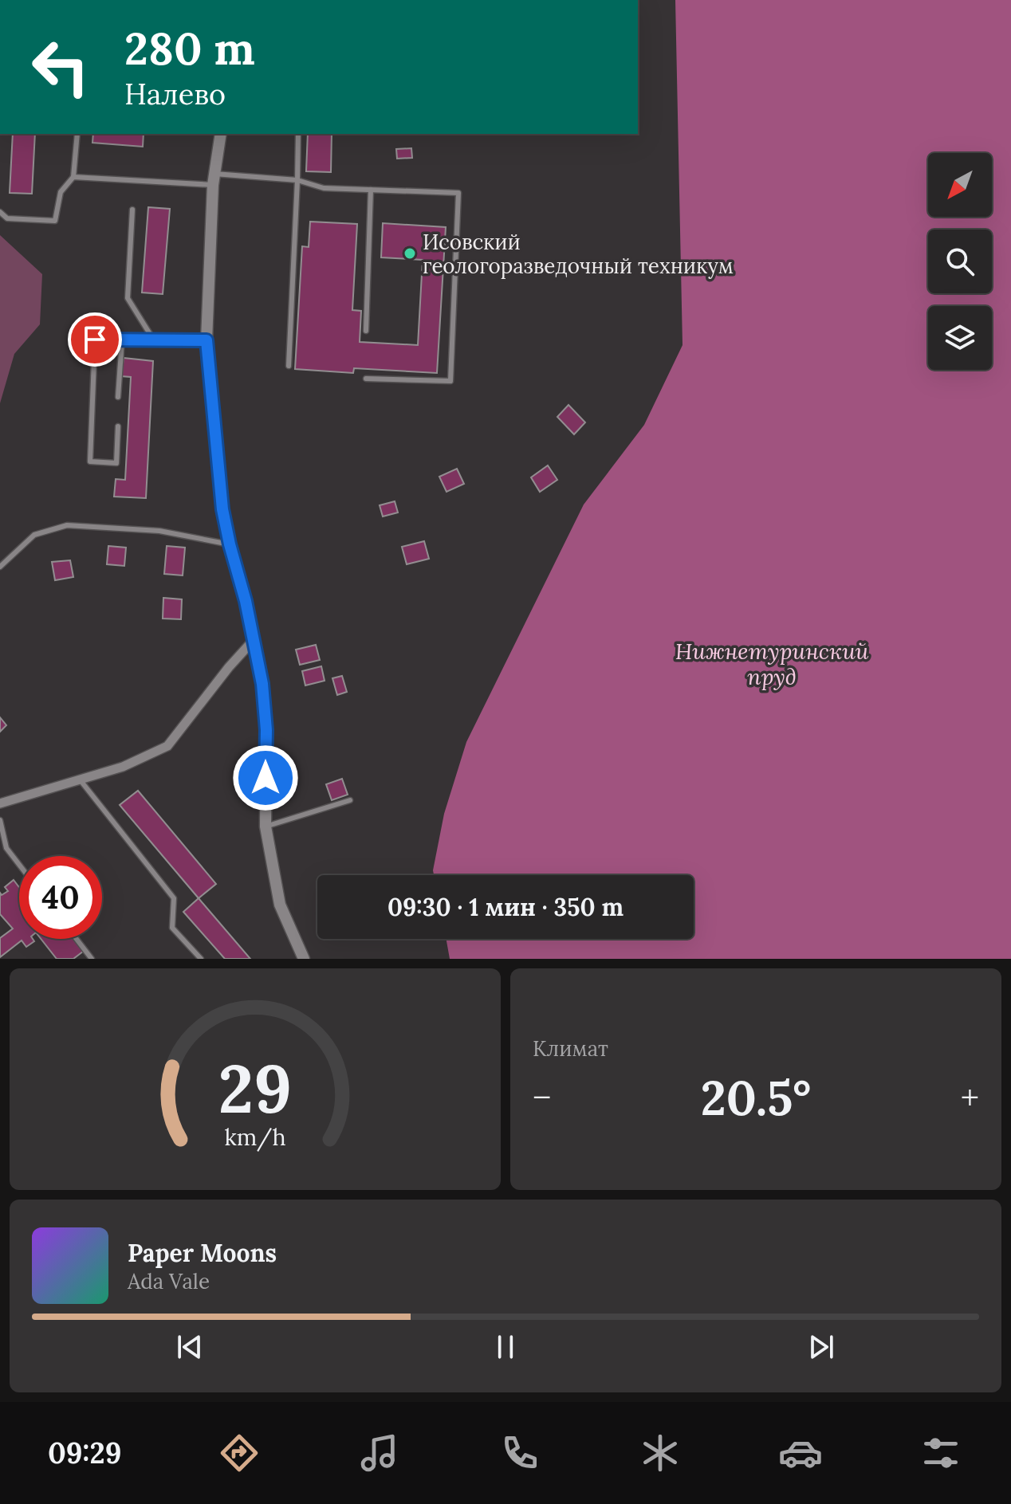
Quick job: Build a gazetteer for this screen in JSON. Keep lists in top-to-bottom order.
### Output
{
  "water": ["Нижнетуринский пруд"],
  "places": ["Исовский геологоразведочный техникум"],
  "north": "bottom left",
  "page": {
    "turn": ["280 m", "Налево"],
    "limit": "40",
    "trip": "09:30 · 1 мин · 350 m",
    "tile": "Климат",
    "heat": ["−", "20.5°", "+"],
    "song": ["Paper Moons", "Ada Vale"],
    "tabs": "09:29",
    "gauge": ["29", "km/h"]
  }
}
